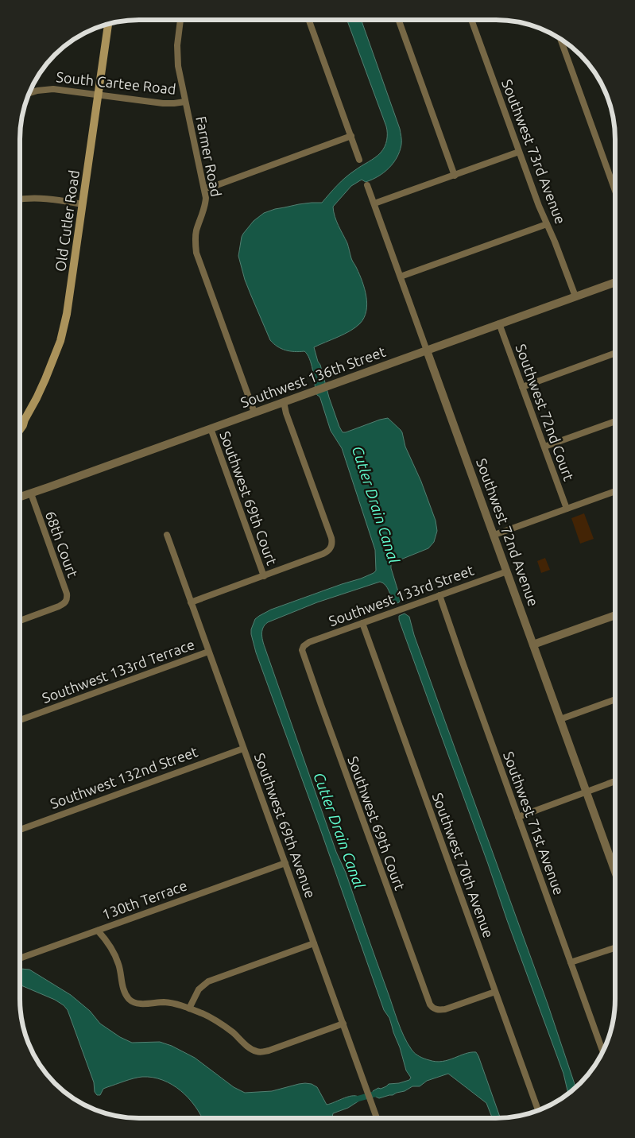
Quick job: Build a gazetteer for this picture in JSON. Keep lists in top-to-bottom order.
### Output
{
  "streets": {
    "main road": ["Old Cutler Road"],
    "street": [
      "South Cartee Road",
      "Southwest 73rd Avenue",
      "Farmer Road",
      "Southwest 136th Street",
      "Southwest 72nd Court",
      "Southwest 69th Court",
      "Southwest 72nd Avenue",
      "68th Court",
      "Southwest 133rd Street",
      "Southwest 133rd Terrace",
      "Southwest 132nd Street",
      "Southwest 71st Avenue",
      "Southwest 69th Avenue",
      "Southwest 70th Avenue",
      "130th Terrace"
    ]
  },
  "crossings": [
    ["South Cartee Road", "Farmer Road"],
    ["South Cartee Road", "Old Cutler Road"],
    ["Southwest 73rd Avenue", "Southwest 136th Street"],
    ["Farmer Road", "Southwest 136th Street"],
    ["Southwest 136th Street", "Southwest 72nd Court"],
    ["Southwest 136th Street", "Southwest 69th Court"],
    ["Southwest 136th Street", "Southwest 72nd Avenue"],
    ["Southwest 136th Street", "68th Court"],
    ["Southwest 69th Court", "Southwest 133rd Street"],
    ["Southwest 69th Court", "Southwest 70th Avenue"],
    ["Southwest 72nd Avenue", "Southwest 133rd Street"],
    ["Southwest 133rd Street", "Southwest 71st Avenue"],
    ["Southwest 133rd Street", "Southwest 70th Avenue"],
    ["Southwest 133rd Terrace", "Southwest 69th Avenue"],
    ["Southwest 132nd Street", "Southwest 69th Avenue"],
    ["Southwest 69th Avenue", "130th Terrace"]
  ],
  "water": ["Cutler Drain Canal"]
}
